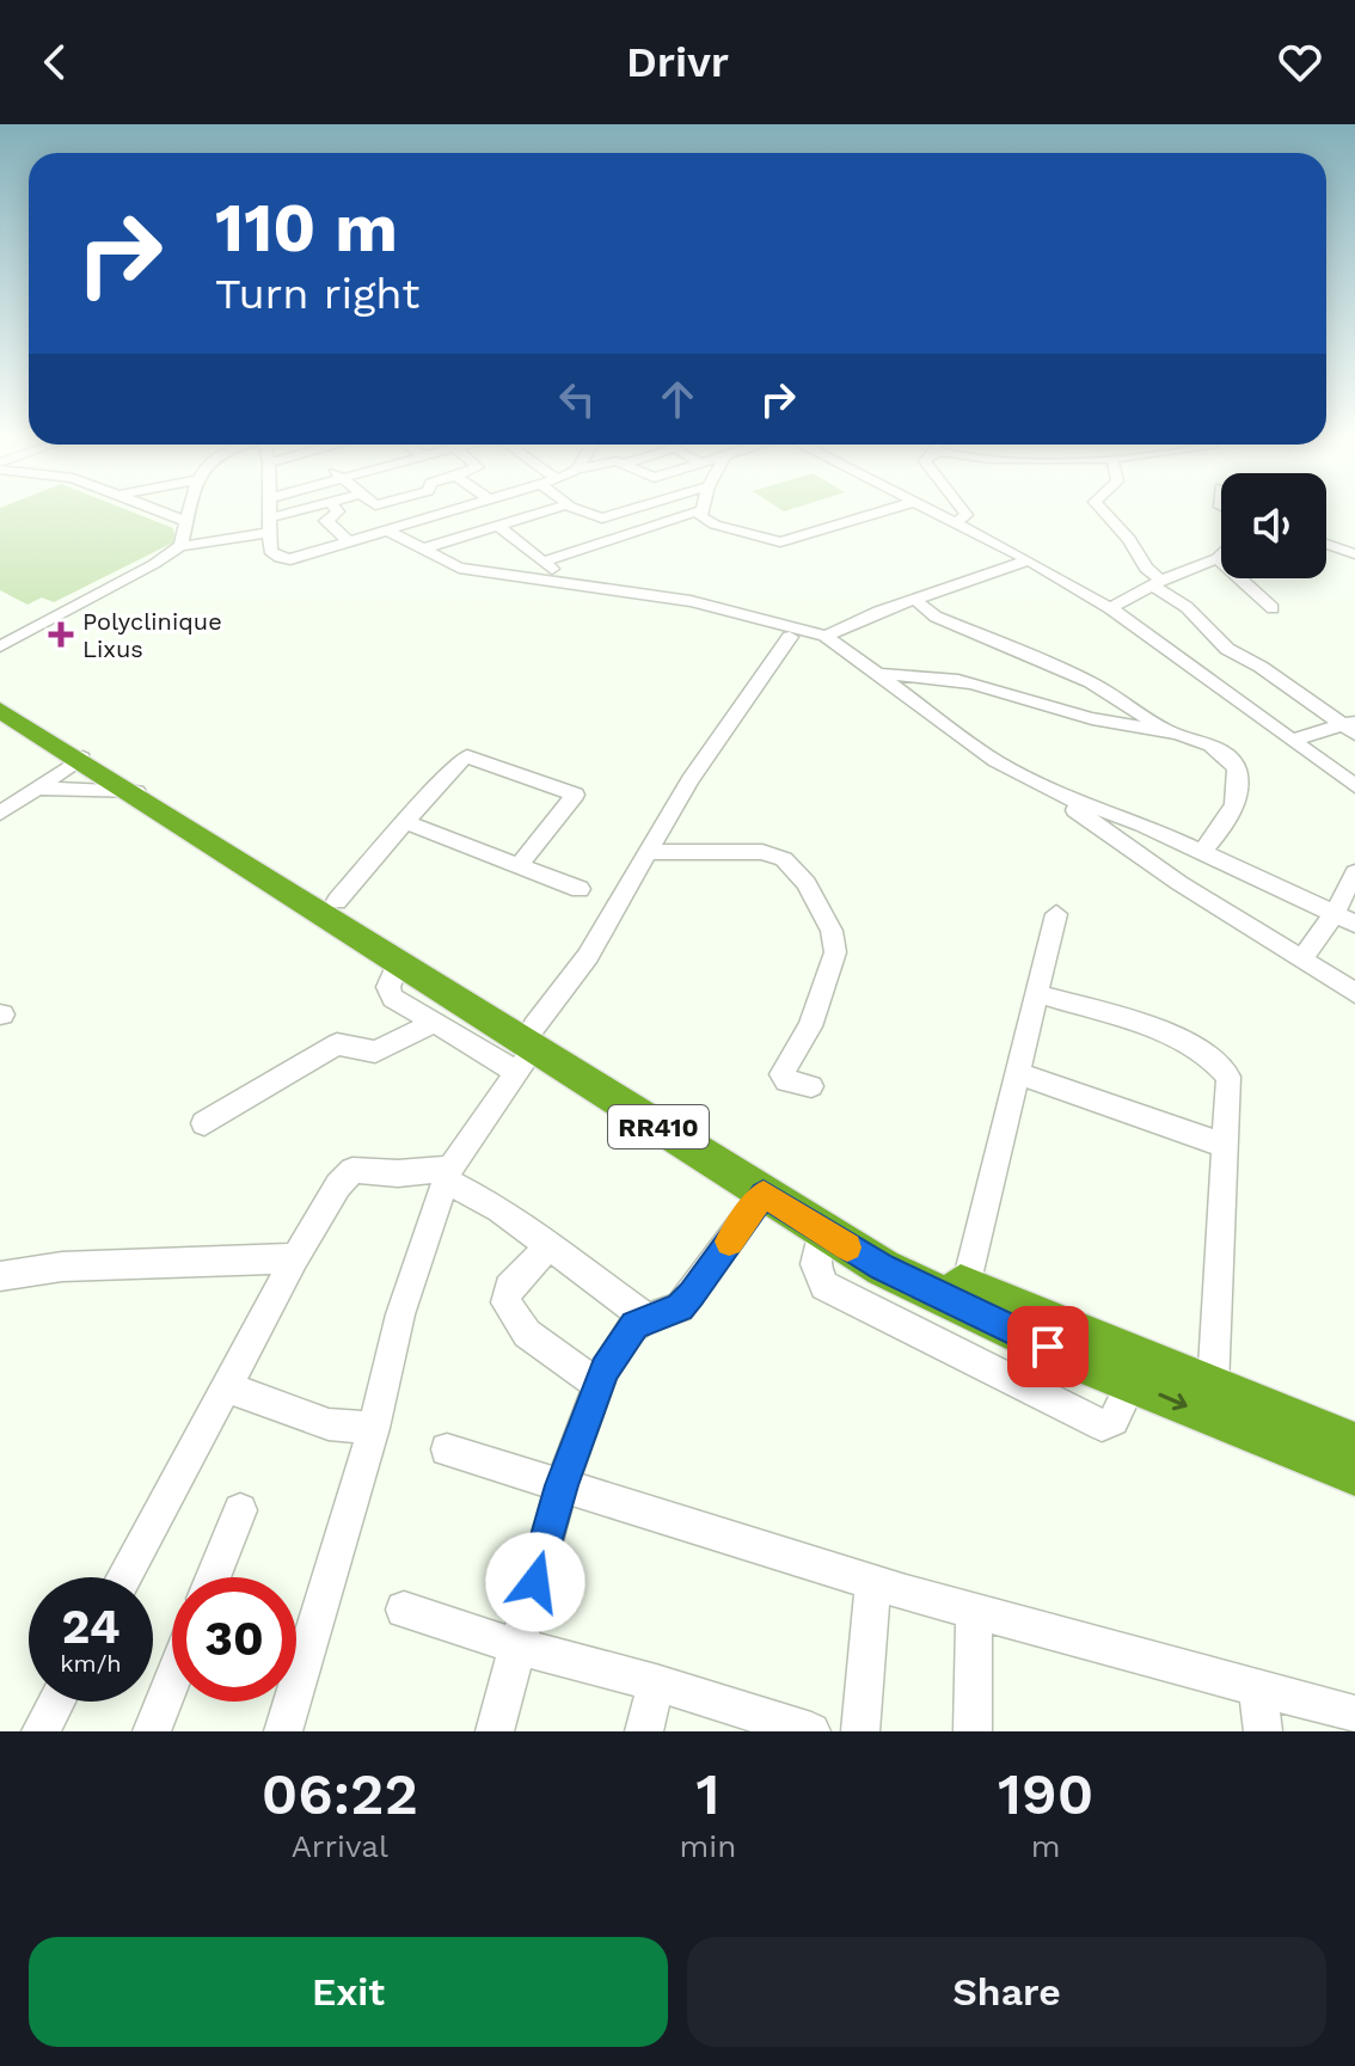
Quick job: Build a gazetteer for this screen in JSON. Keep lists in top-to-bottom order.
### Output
{
  "streets": {
    "highway": ["RR410"]
  },
  "places": {
    "health": ["Polyclinique Lixus"]
  },
  "page": {
    "header": "Drivr",
    "turn": ["110 m", "Turn right"],
    "speed": "24 km/h",
    "limit": "30",
    "eta": [
      "06:22",
      "Arrival",
      "1",
      "min",
      "190",
      "m"
    ],
    "buttons": ["Exit", "Share"]
  }
}
